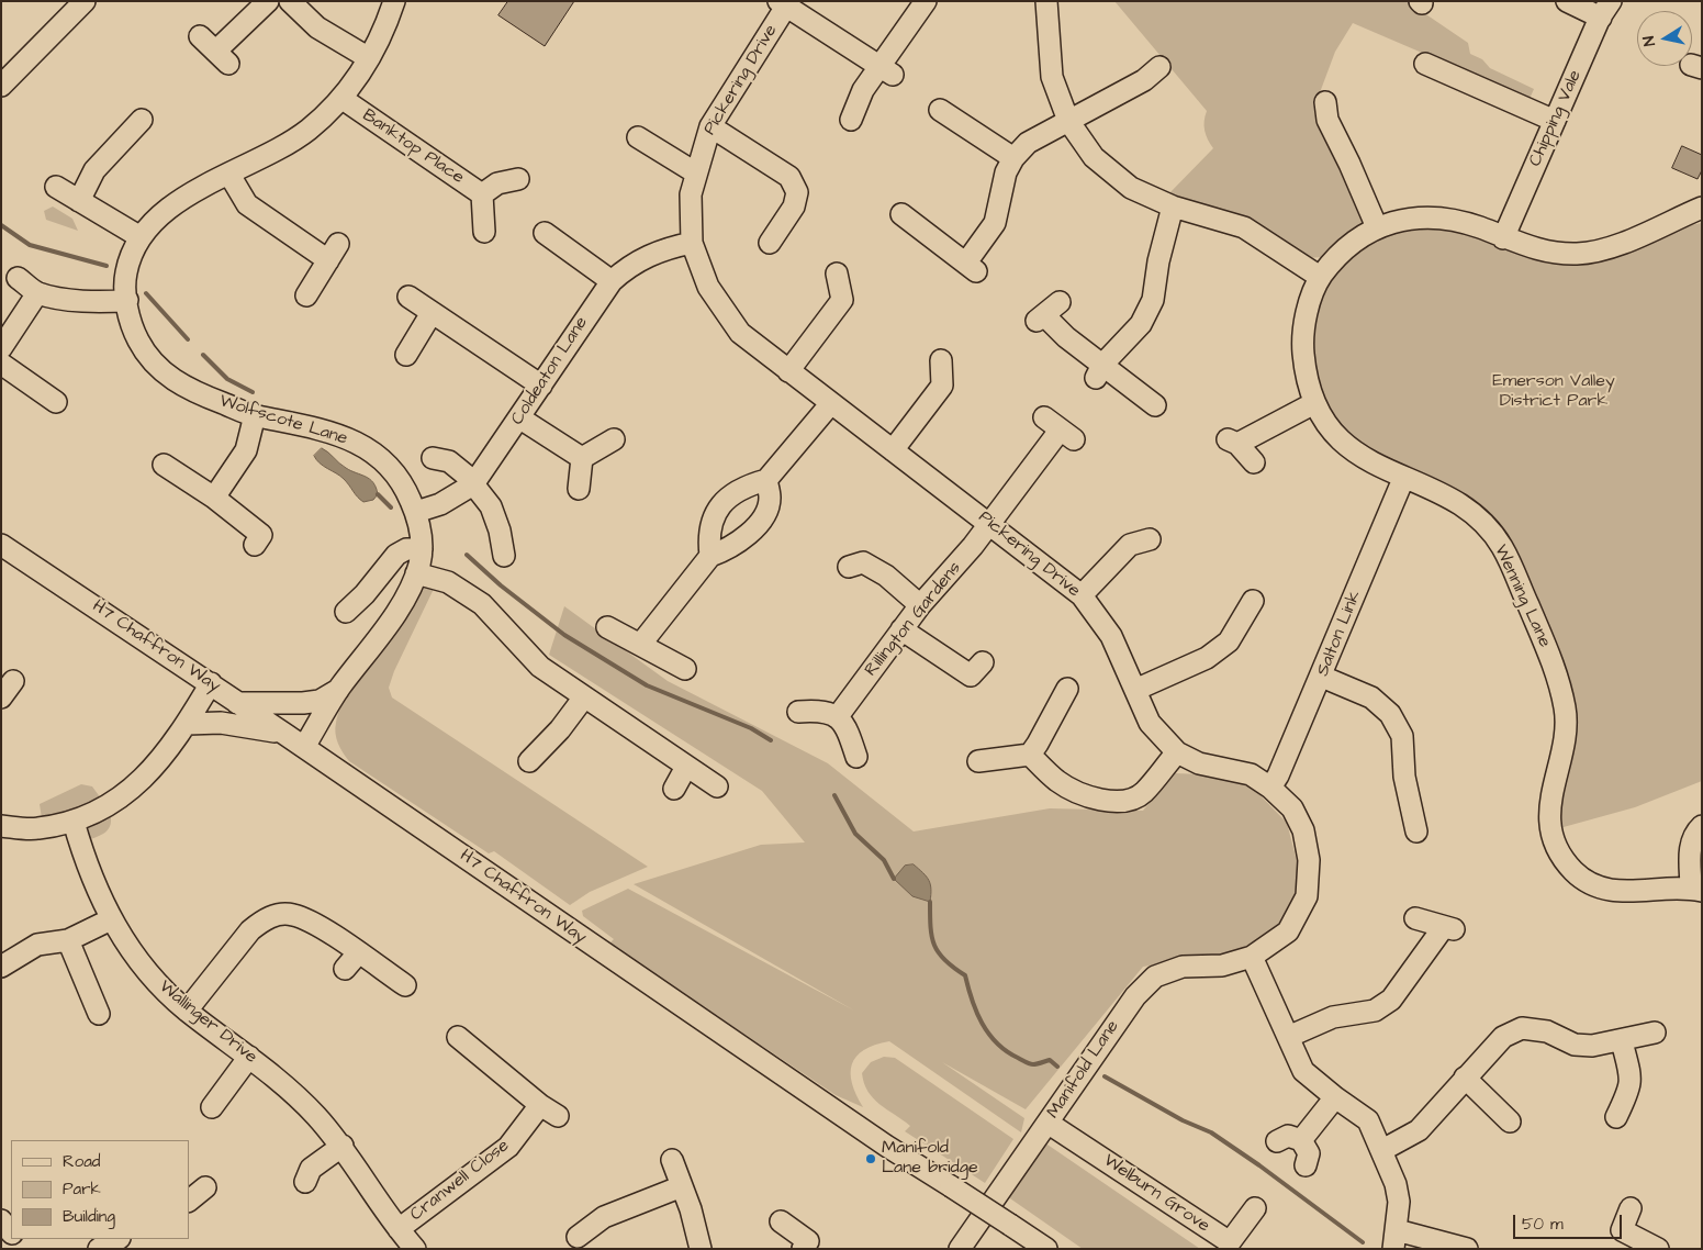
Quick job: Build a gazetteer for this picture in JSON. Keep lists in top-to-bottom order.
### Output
{
  "streets": {
    "street": [
      "Pickering Drive",
      "Chipping Vale",
      "Banktop Place",
      "Coldeaton Lane",
      "Wolfscote Lane",
      "Wenning Lane",
      "Rillington Gardens",
      "Salton Link",
      "H7 Chaffron Way",
      "Wallinger Drive",
      "Manifold Lane",
      "Cranwell Close",
      "Welburn Grove"
    ]
  },
  "crossings": [
    ["Pickering Drive", "Coldeaton Lane"],
    ["Pickering Drive", "Rillington Gardens"],
    ["Pickering Drive", "Salton Link"],
    ["Pickering Drive", "Manifold Lane"],
    ["Banktop Place", "Wolfscote Lane"],
    ["Coldeaton Lane", "Wolfscote Lane"],
    ["Wolfscote Lane", "H7 Chaffron Way"],
    ["Wenning Lane", "Salton Link"],
    ["Wallinger Drive", "Cranwell Close"],
    ["Manifold Lane", "Welburn Grove"]
  ],
  "parks": ["Emerson Valley District Park"],
  "places": ["Manifold Lane bridge"],
  "legend": ["Road", "Park", "Building"],
  "scale_bar": "50 m",
  "north": "left"
}
